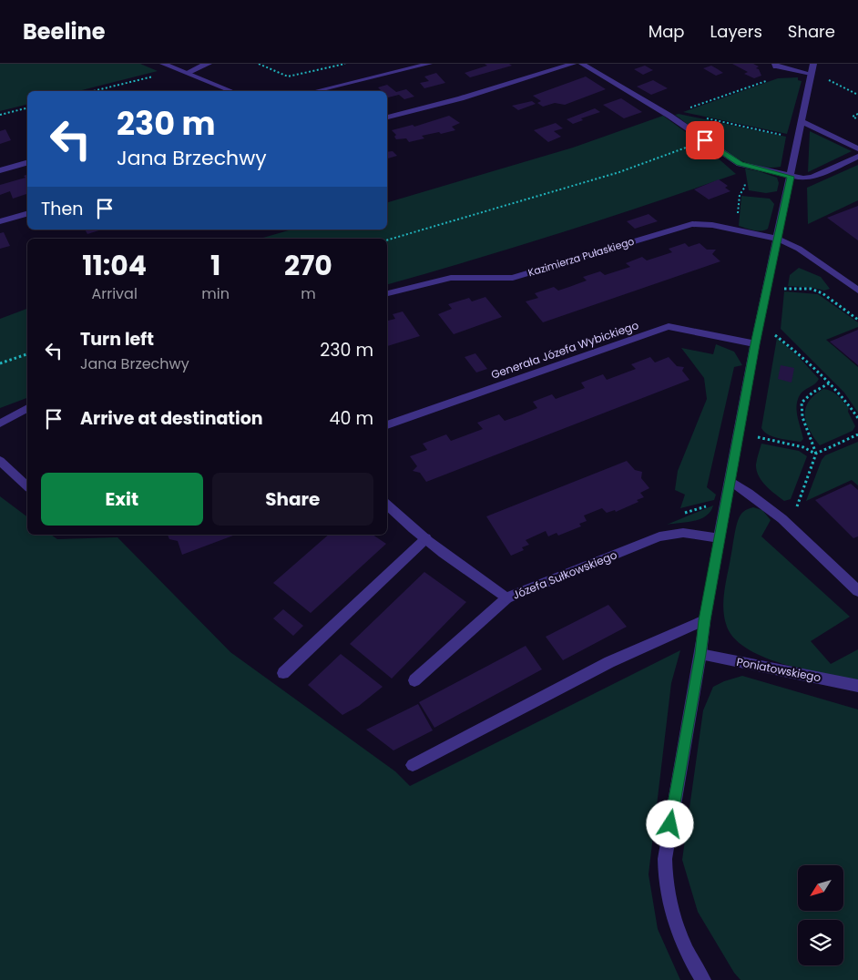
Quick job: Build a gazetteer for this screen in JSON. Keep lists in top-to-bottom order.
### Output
{
  "streets": {
    "street": [
      "Kazimierza Pułaskiego",
      "Generała Józefa Wybickiego",
      "Józefa Sułkowskiego",
      "Poniatowskiego"
    ]
  },
  "north": "bottom left",
  "page": {
    "header": "Beeline",
    "nav": ["Map", "Layers", "Share"],
    "turn": ["230 m", "Jana Brzechwy"],
    "then": "Then",
    "eta": [
      "11:04",
      "Arrival",
      "1",
      "min",
      "270",
      "m"
    ],
    "list": [
      {
        "name": "Turn left",
        "note": "Jana Brzechwy",
        "value": "230 m"
      },
      {
        "name": "Arrive at destination",
        "value": "40 m"
      }
    ],
    "buttons": ["Exit", "Share"]
  }
}
